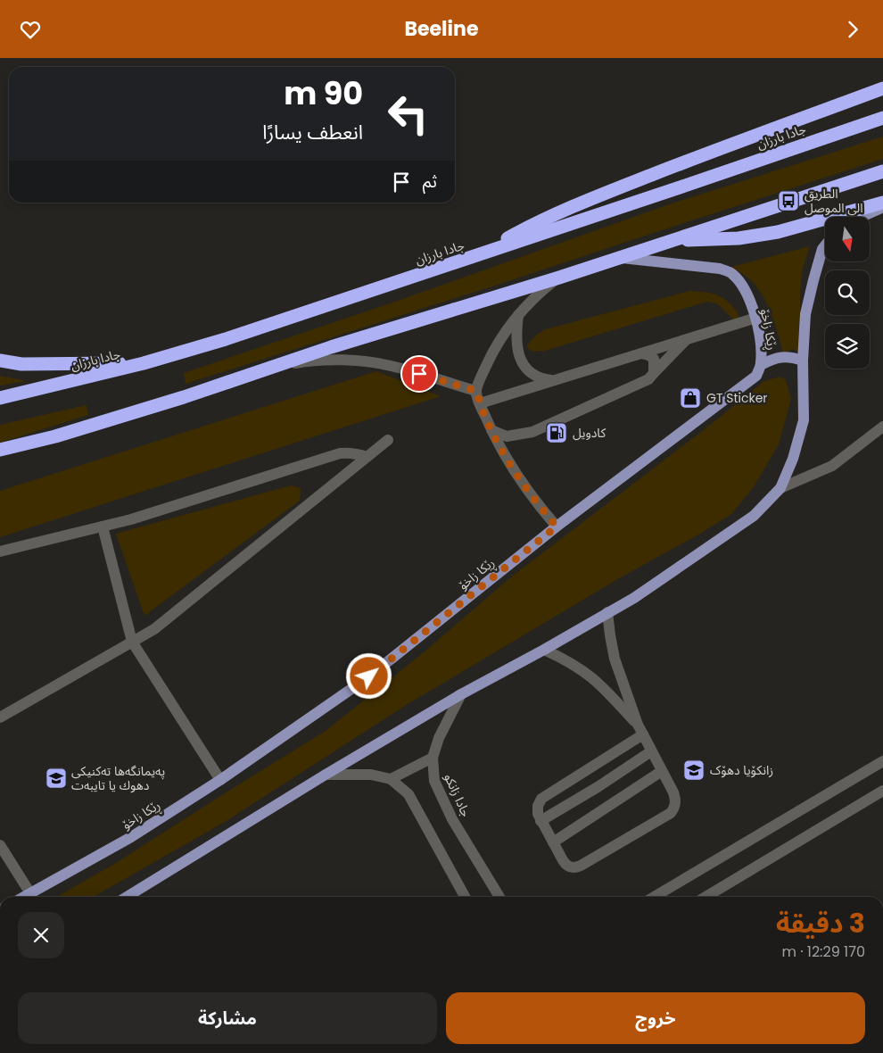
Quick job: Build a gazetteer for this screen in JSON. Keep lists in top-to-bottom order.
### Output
{
  "streets": {
    "highway": ["جادا بارزان"],
    "main road": ["ڕێکا زاخۆ"],
    "street": ["جادا زانکو"]
  },
  "places": {
    "bus stop": ["الطريق الى الموصل"],
    "shop": ["GT Sticker"],
    "fuel station": ["كادويل"],
    "school or university": ["زانکۆیا دهۆک", "پەیمانگەها تەکنیکی دهوك یا تایبەت"]
  },
  "north": "bottom",
  "page": {
    "header": "Beeline",
    "turn": ["90 m", "انعطف يسارًا"],
    "then": "ثم",
    "heading": ["3 دقيقة", "170 m · 12:29"],
    "buttons": ["خروج", "مشاركة"]
  }
}
